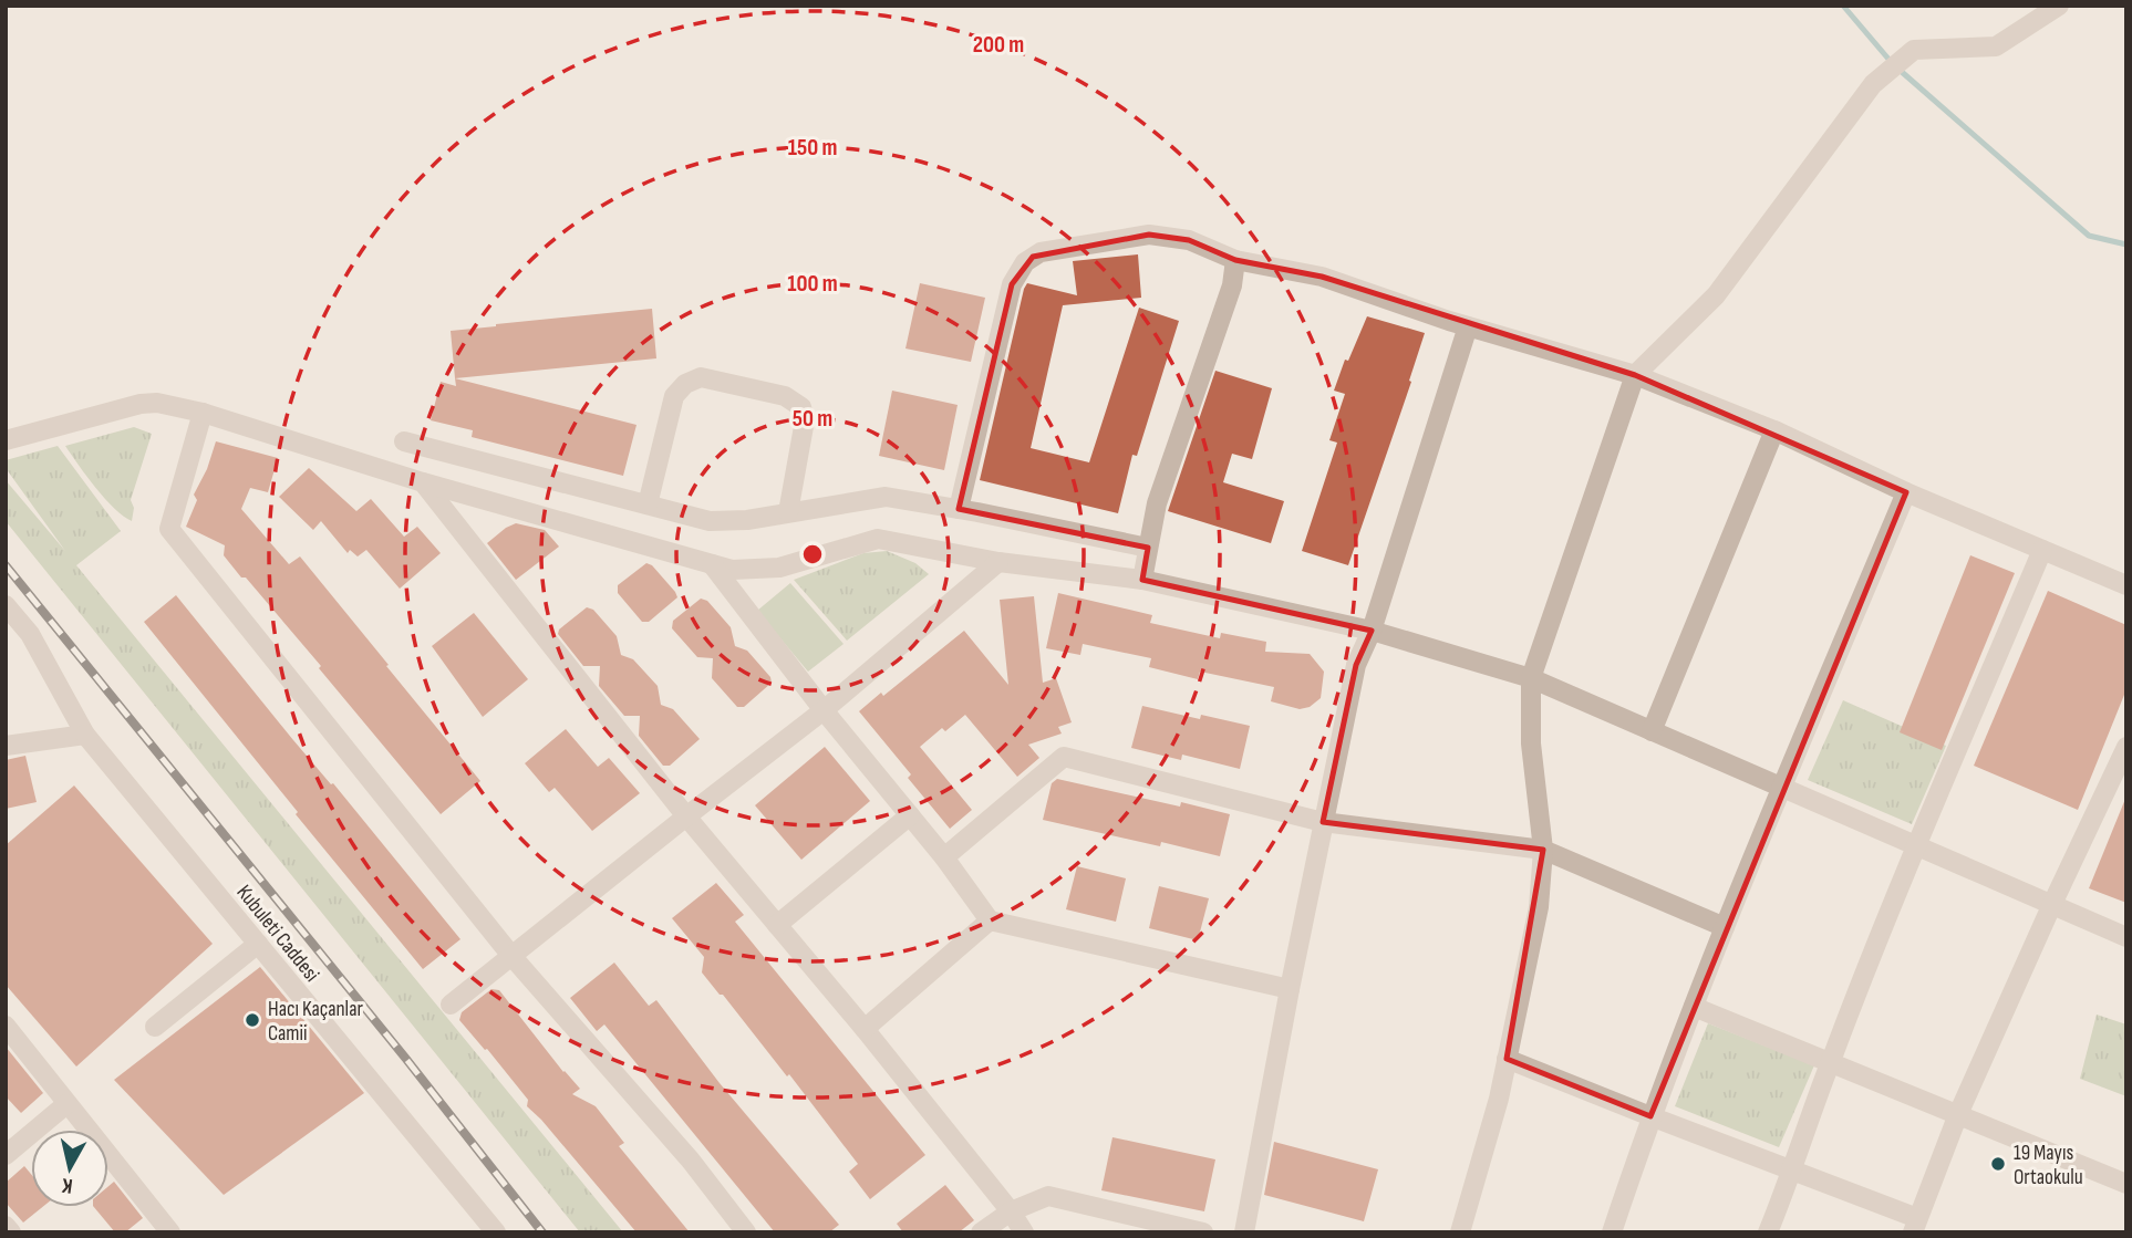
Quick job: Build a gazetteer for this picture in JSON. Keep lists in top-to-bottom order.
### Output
{
  "streets": {
    "street": ["Kubuleti Caddesi"]
  },
  "places": ["Hacı Kaçanlar Camii", "19 Mayıs Ortaokulu"],
  "north": "bottom",
  "rings": [
    "200 m",
    "150 m",
    "100 m",
    "50 m"
  ]
}
